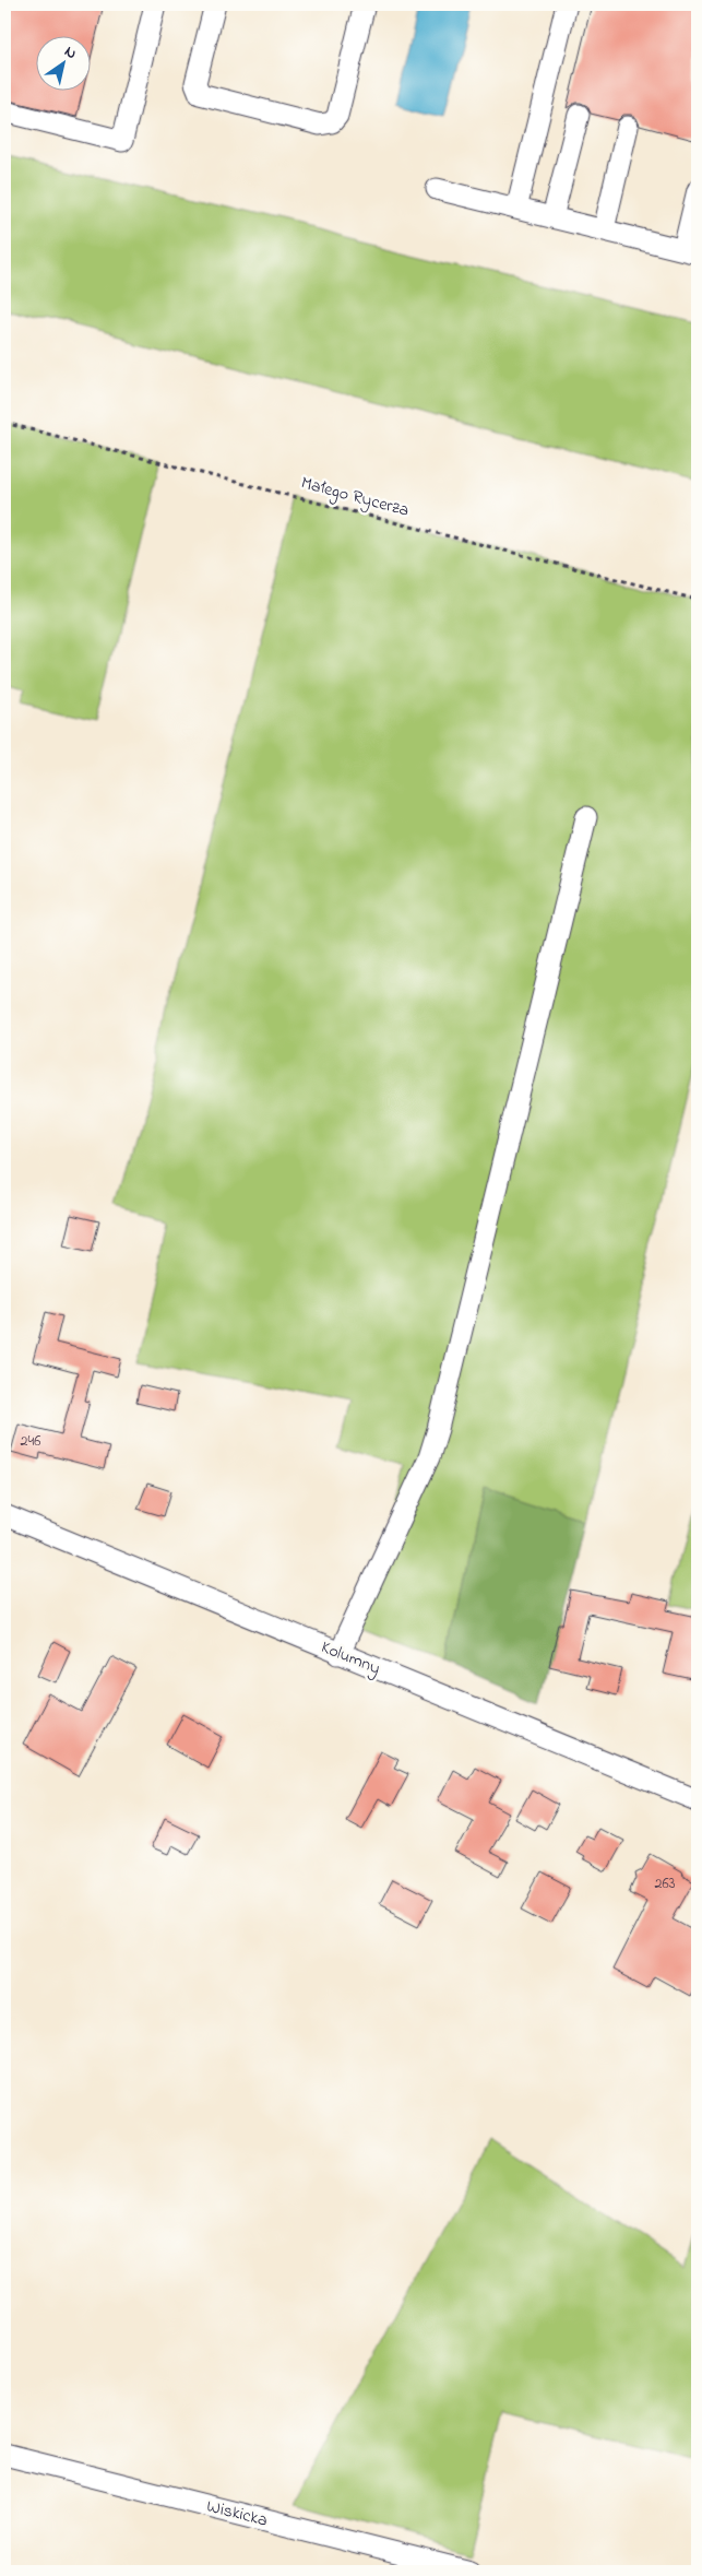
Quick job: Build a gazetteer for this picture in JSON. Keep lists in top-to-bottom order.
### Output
{
  "streets": {
    "street": ["Kolumny", "Wiskicka"],
    "path": ["Małego Rycerza"]
  },
  "house_numbers": ["246", "263"],
  "north": "top right"
}
